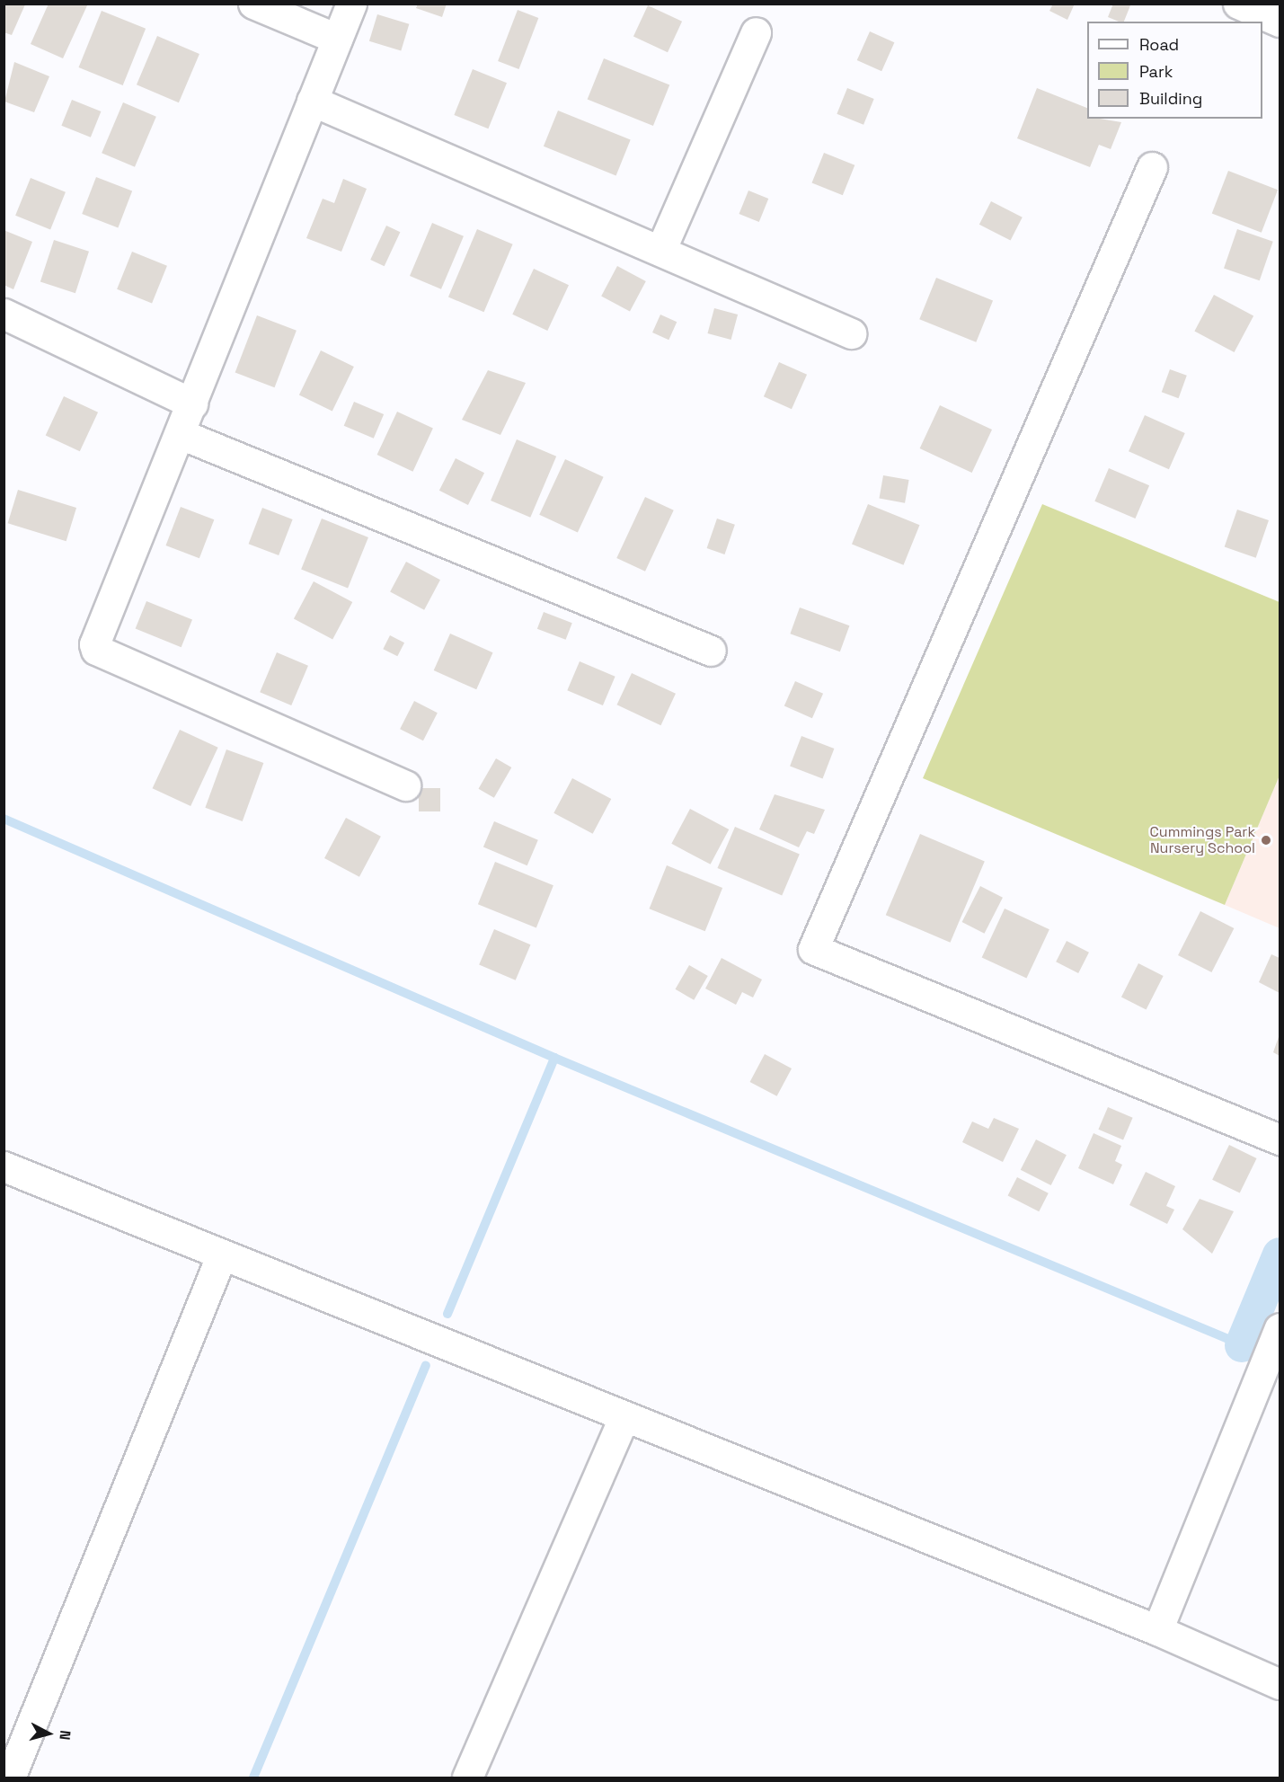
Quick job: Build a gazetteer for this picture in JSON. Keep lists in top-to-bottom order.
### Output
{
  "places": ["Cummings Park Nursery School"],
  "legend": ["Road", "Park", "Building"],
  "north": "right"
}
